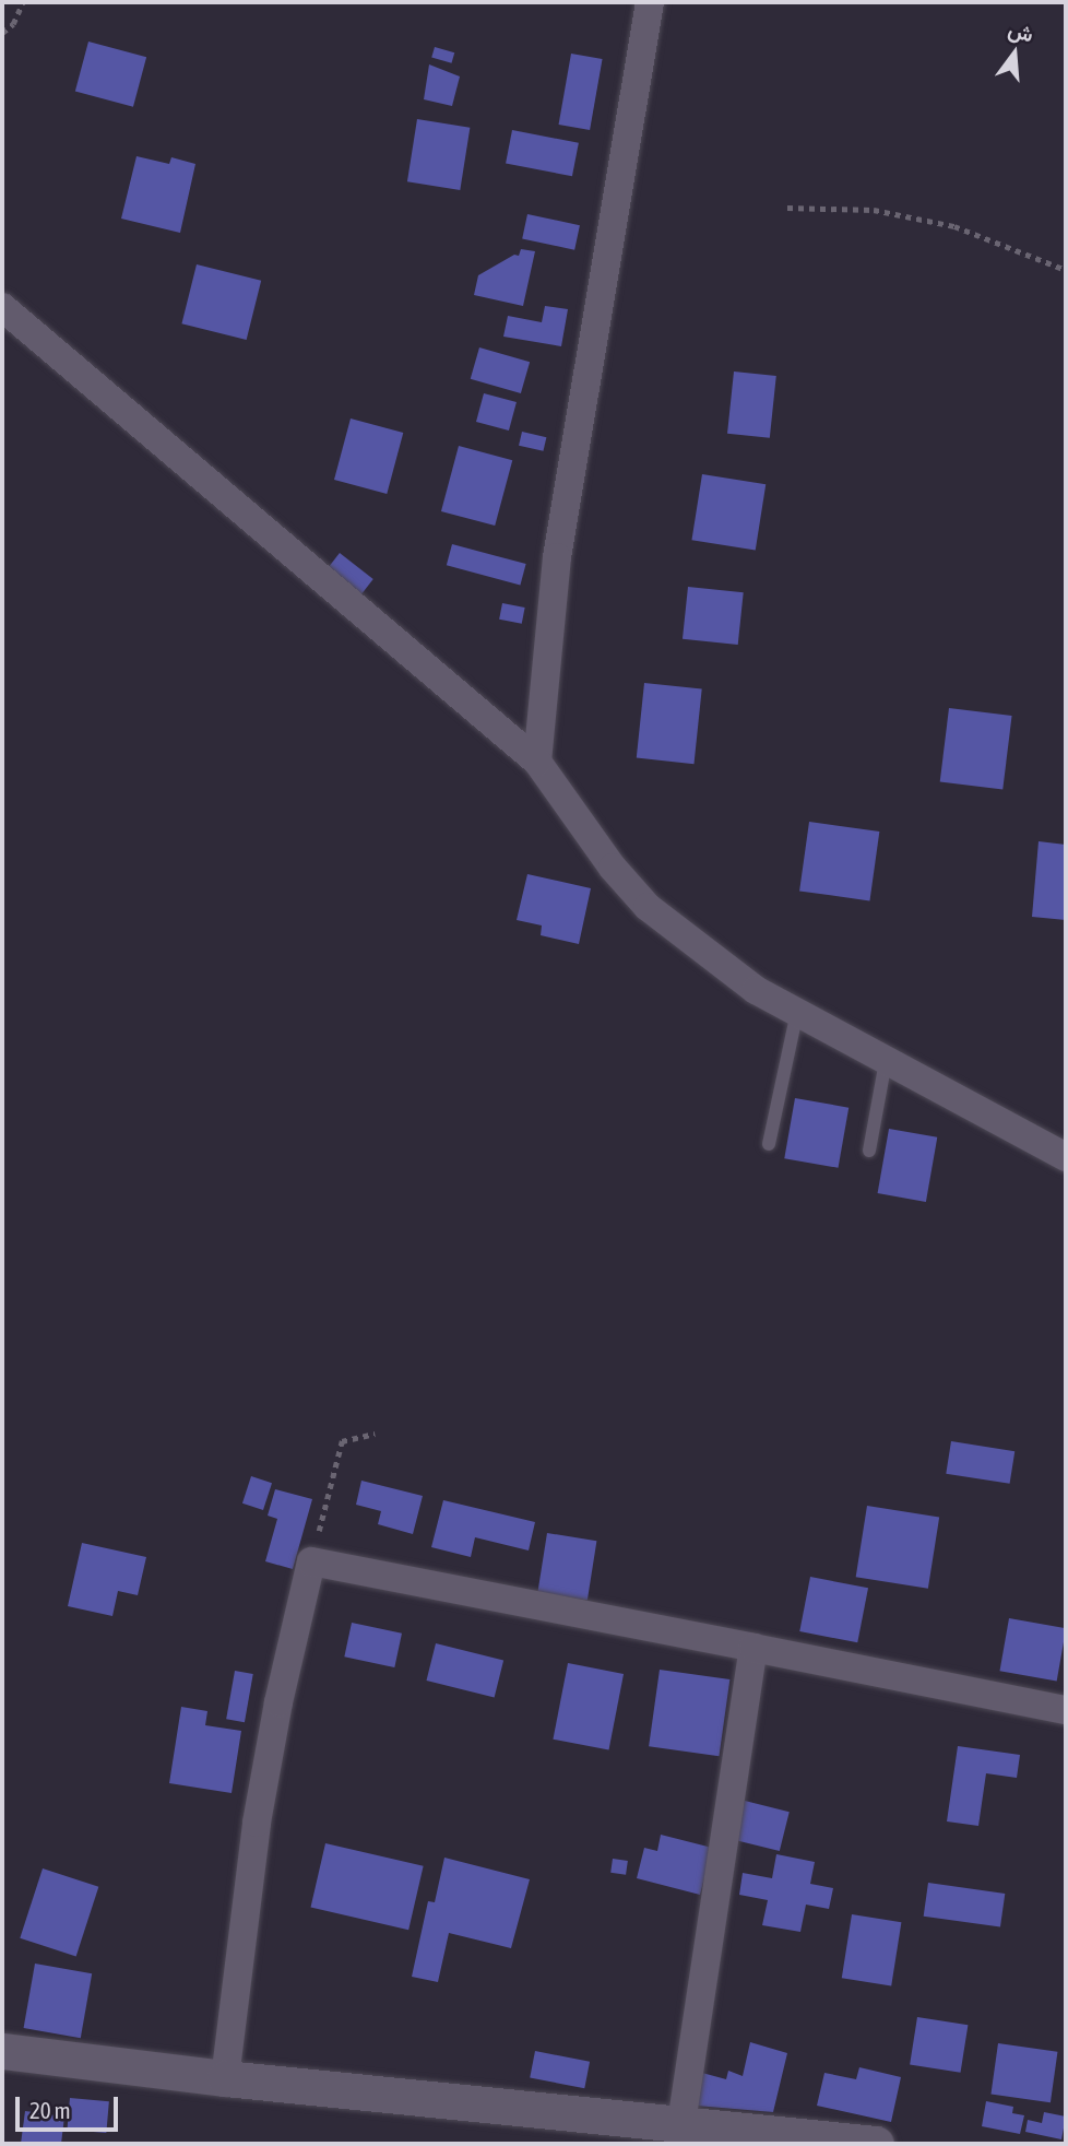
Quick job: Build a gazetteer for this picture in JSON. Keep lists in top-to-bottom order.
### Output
{
  "scale_bar": "20 m",
  "north": "top"
}
